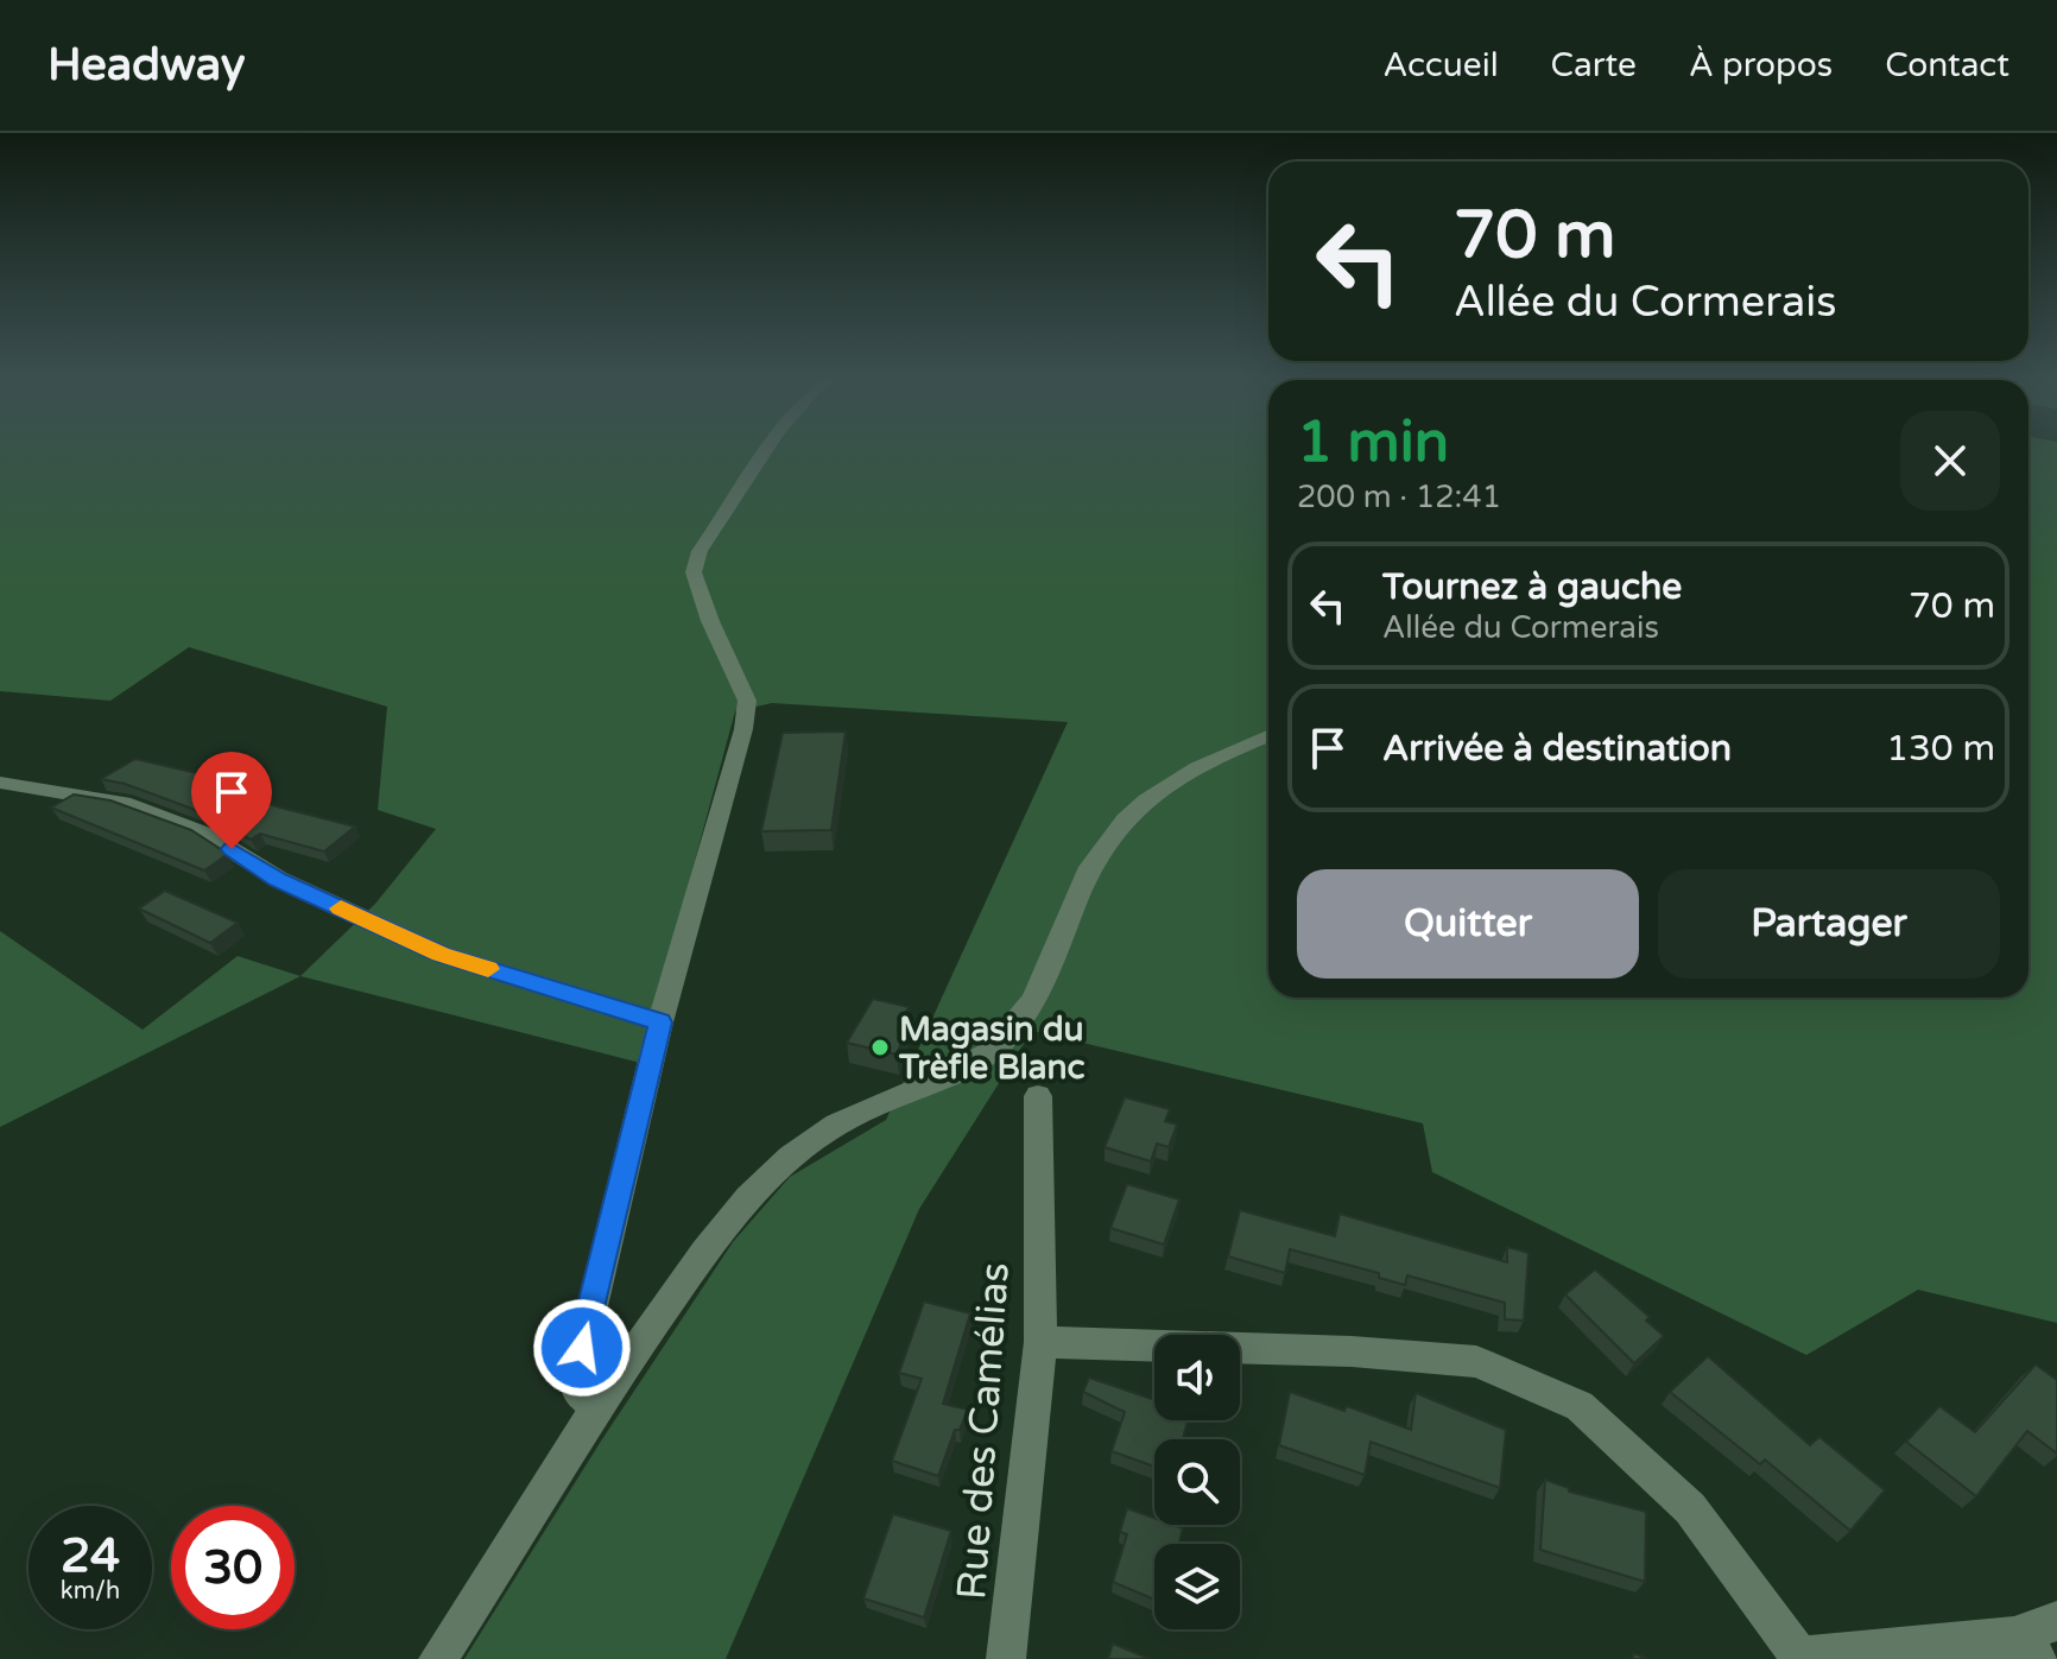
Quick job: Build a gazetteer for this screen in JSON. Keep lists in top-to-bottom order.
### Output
{
  "streets": {
    "street": ["Rue des Camélias"]
  },
  "places": ["Magasin du Trèfle Blanc"],
  "page": {
    "header": "Headway",
    "nav": [
      "Accueil",
      "Carte",
      "À propos",
      "Contact"
    ],
    "turn": ["70 m", "Allée du Cormerais"],
    "heading": ["1 min", "200 m · 12:41"],
    "list": [
      {
        "name": "Tournez à gauche",
        "note": "Allée du Cormerais",
        "value": "70 m"
      },
      {
        "name": "Arrivée à destination",
        "value": "130 m"
      }
    ],
    "buttons": ["Quitter", "Partager"],
    "speed": "24 km/h",
    "limit": "30"
  }
}
